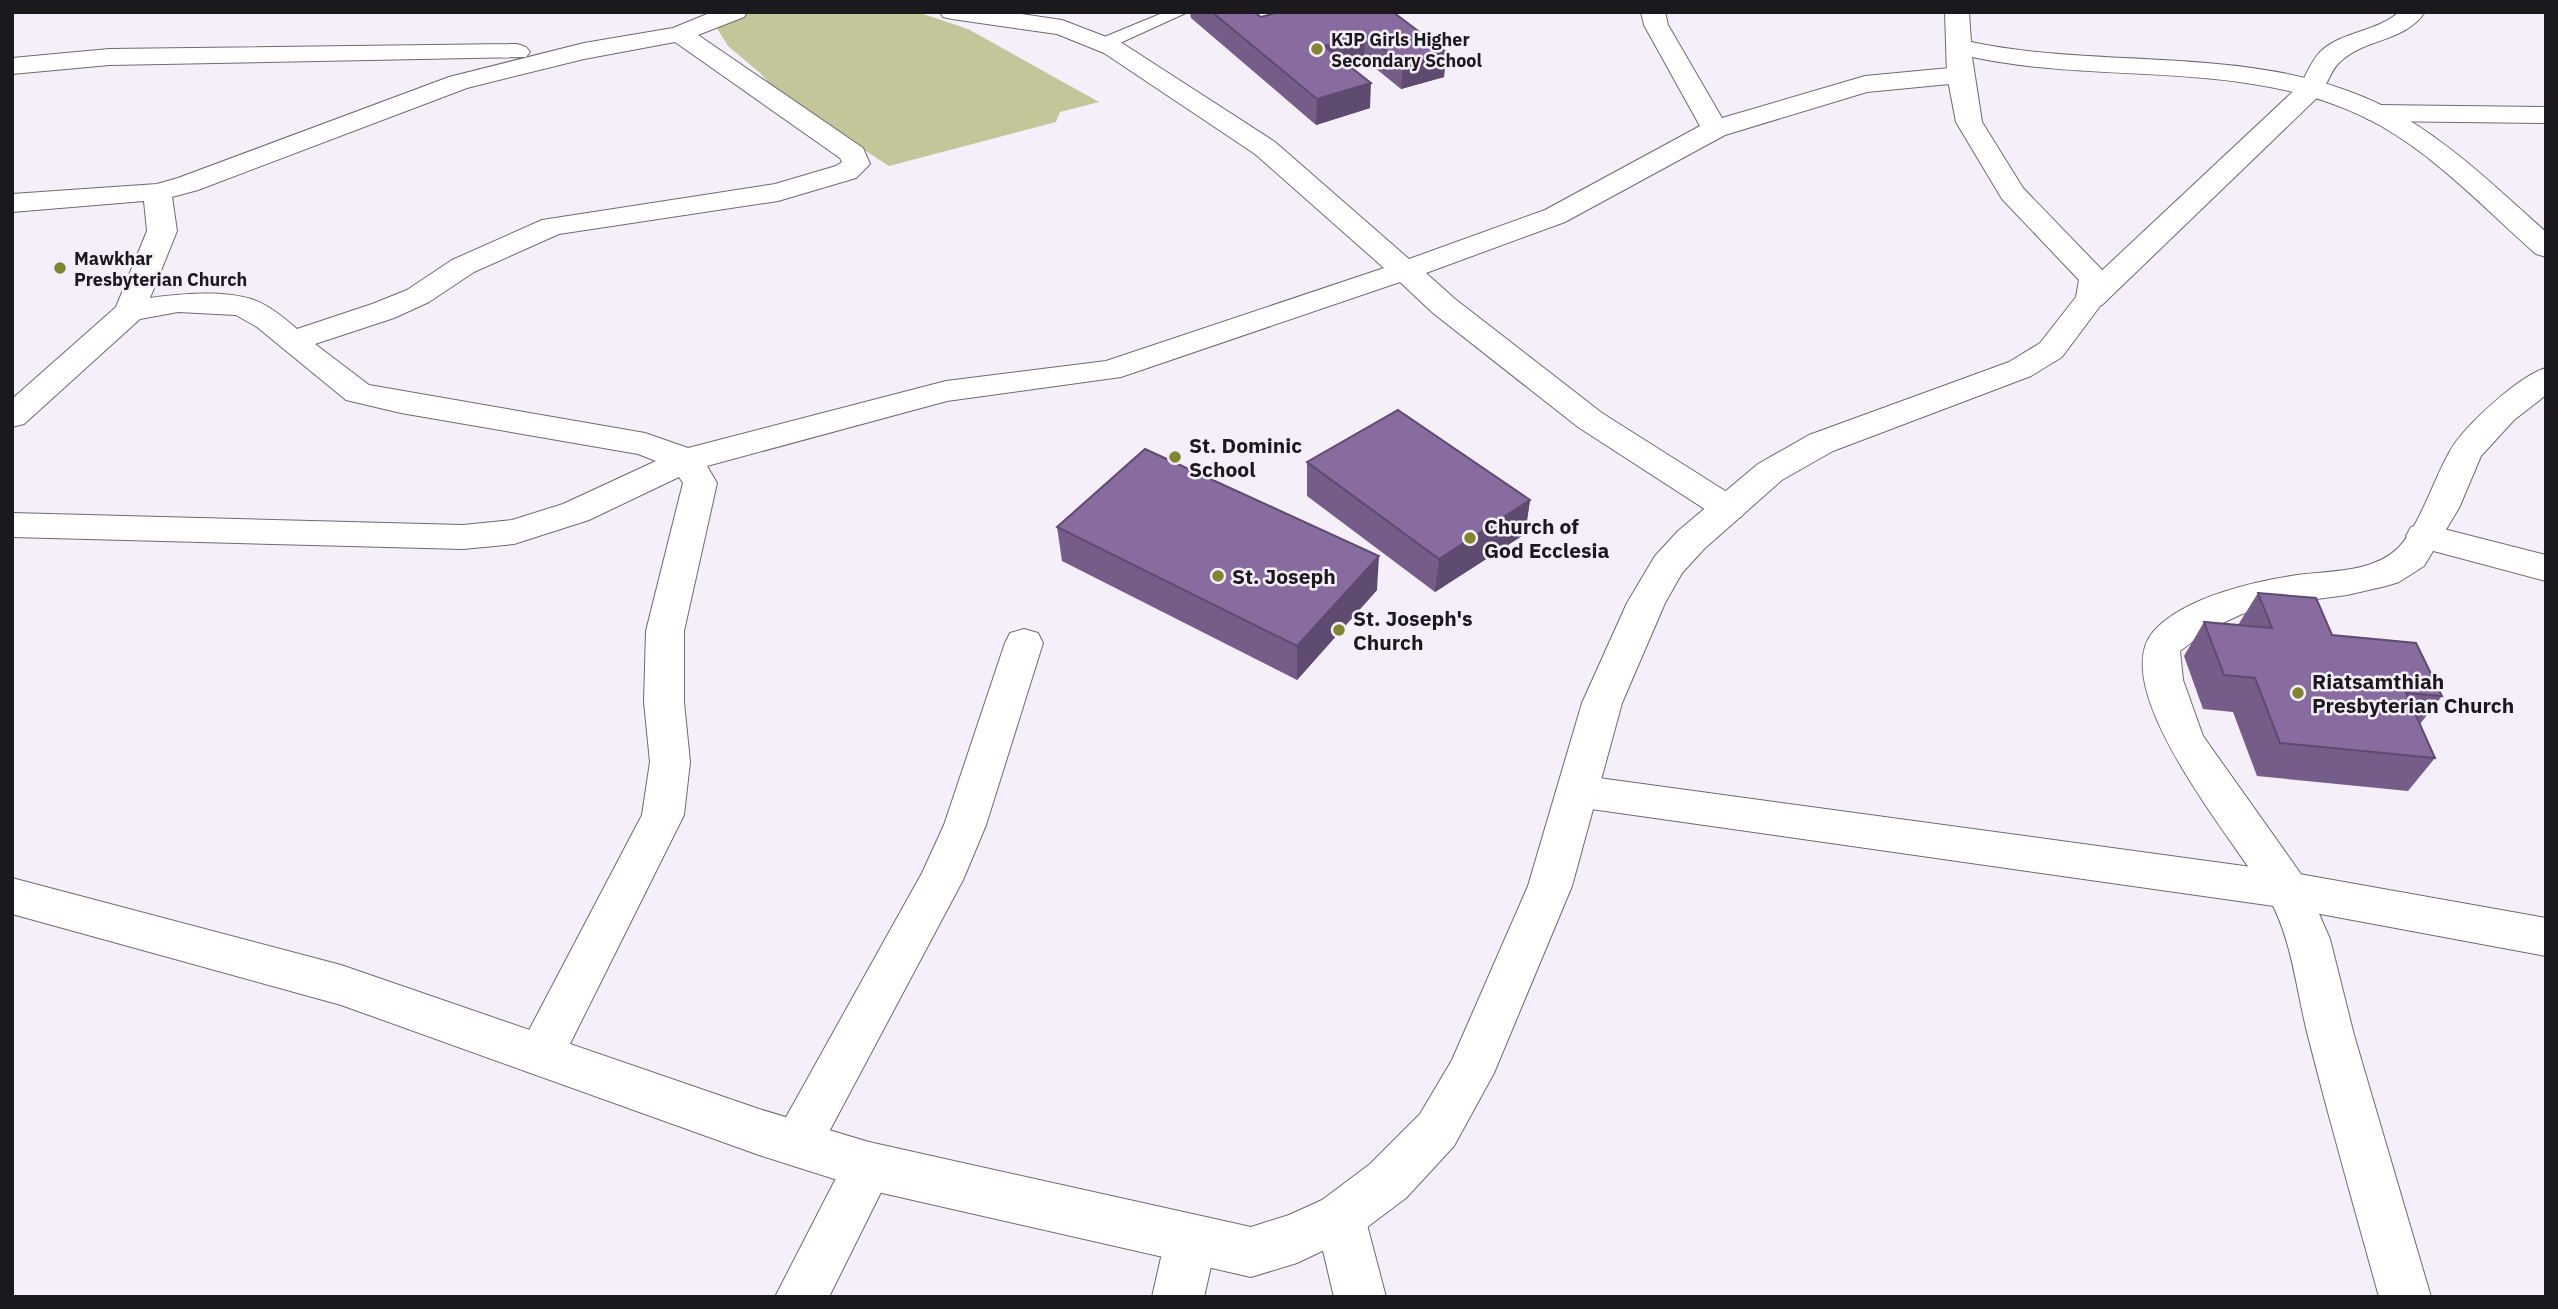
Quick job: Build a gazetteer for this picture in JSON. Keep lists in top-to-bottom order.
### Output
{
  "places": [
    "KJP Girls Higher Secondary School",
    "Mawkhar Presbyterian Church",
    "St. Dominic School",
    "Church of God Ecclesia",
    "St. Joseph",
    "St. Joseph's Church",
    "Riatsamthiah Presbyterian Church"
  ]
}
